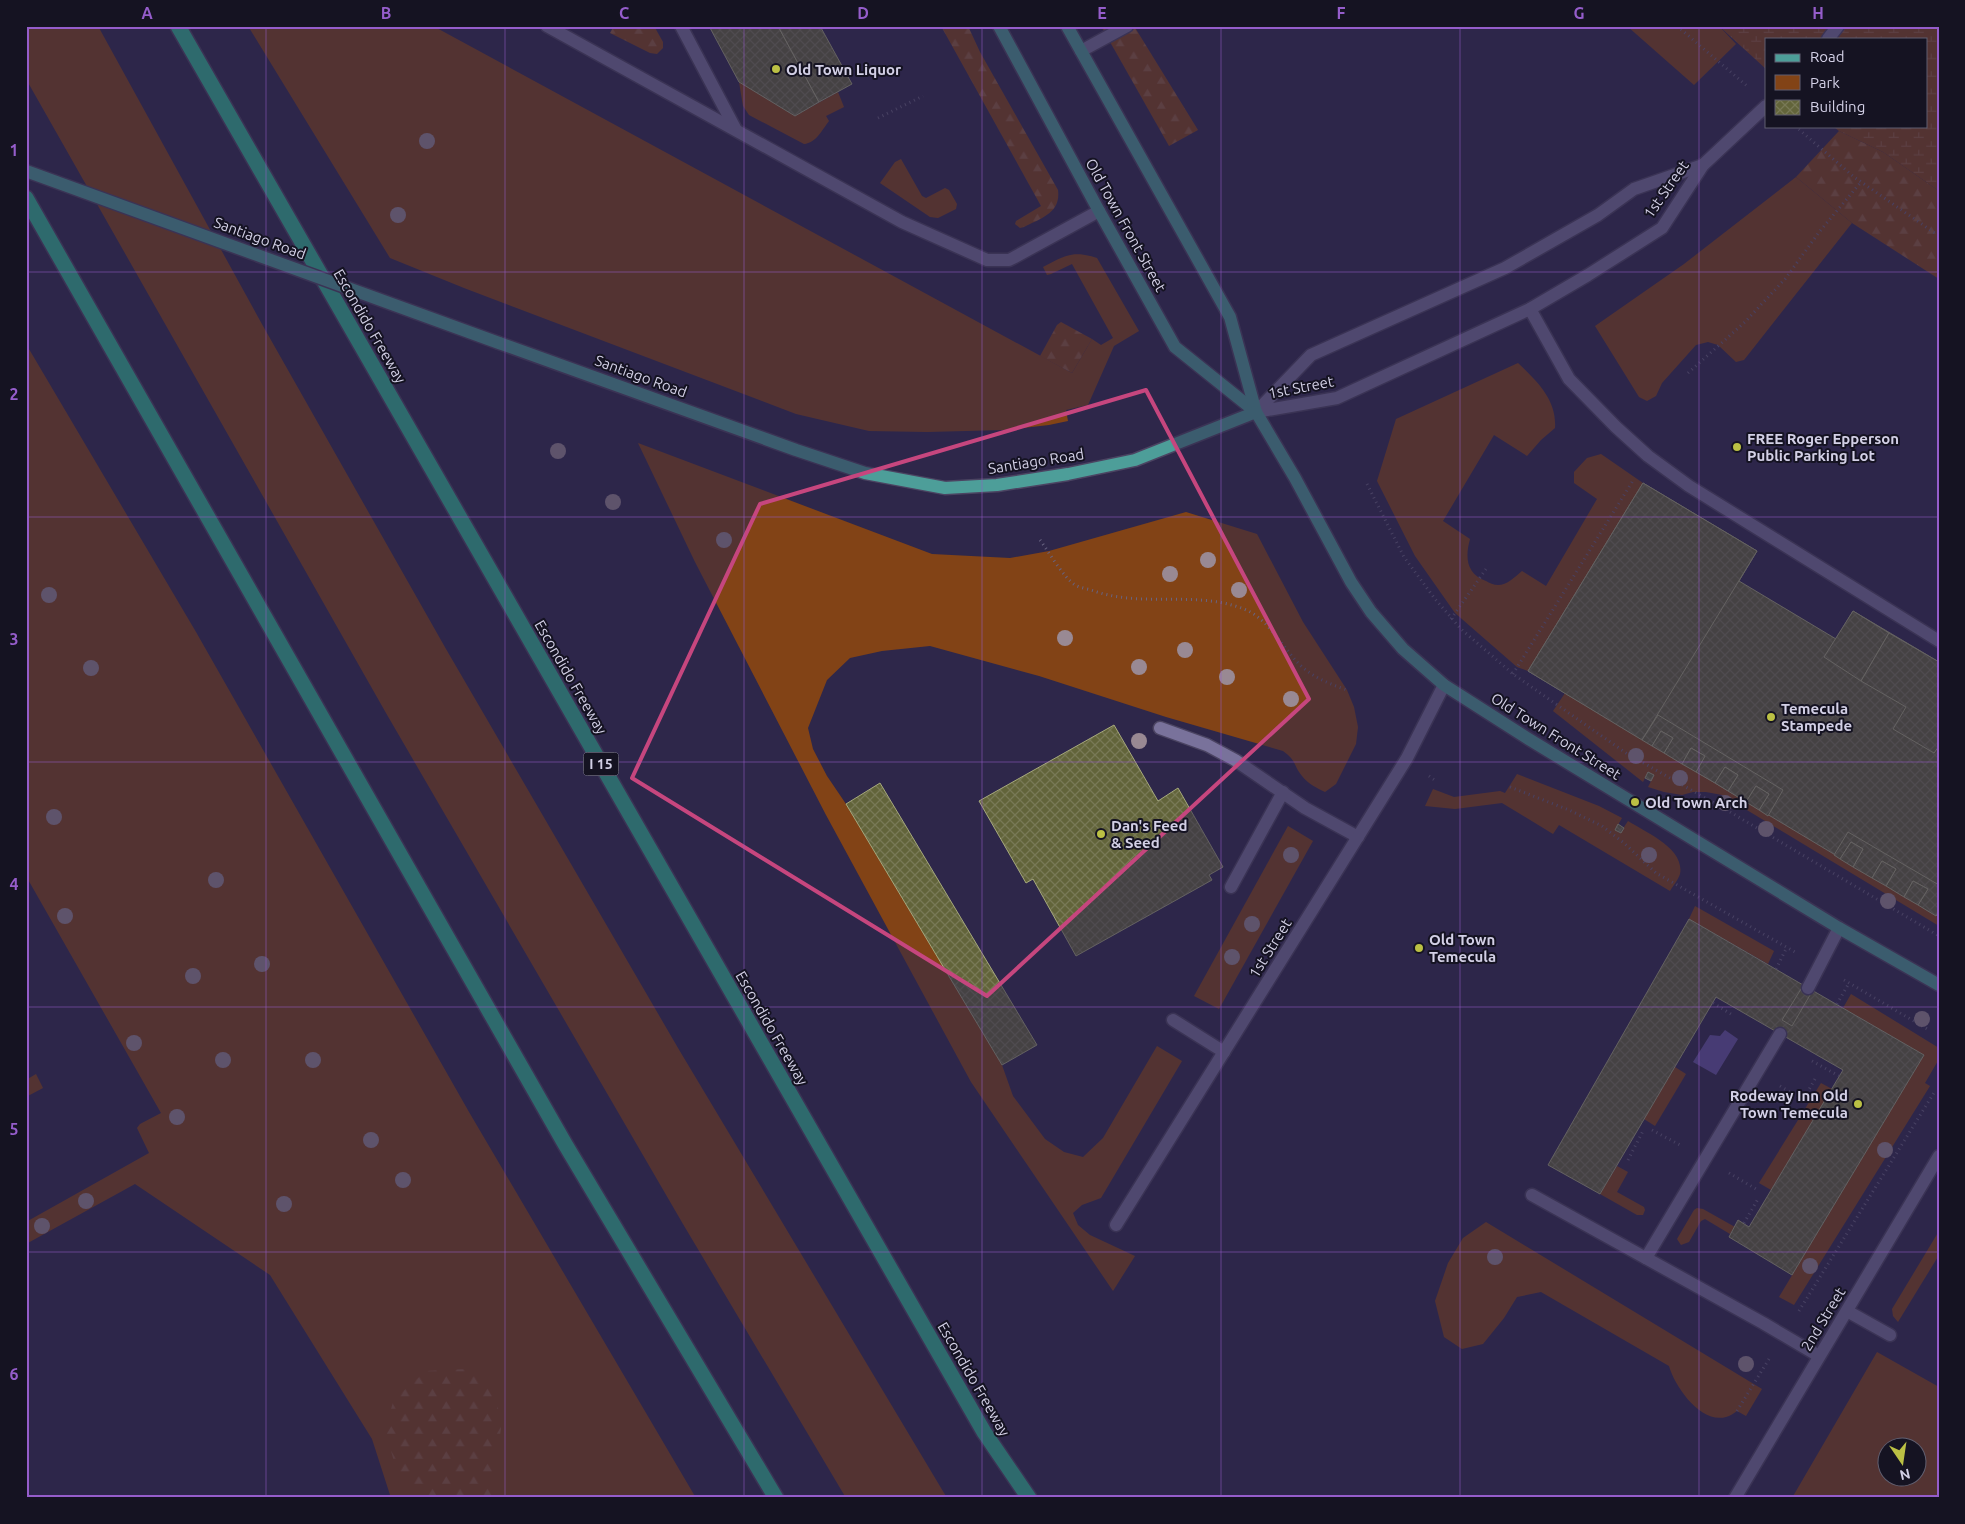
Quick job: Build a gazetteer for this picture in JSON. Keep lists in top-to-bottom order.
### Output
{
  "streets": {
    "highway": ["Escondido Freeway", "I 15"],
    "main road": ["Old Town Front Street", "Santiago Road"],
    "street": ["1st Street", "2nd Street"]
  },
  "crossings": [
    ["1st Street", "Old Town Front Street"],
    ["1st Street", "Santiago Road"],
    ["Old Town Front Street", "Santiago Road"]
  ],
  "places": [
    "Old Town Liquor",
    "FREE Roger Epperson Public Parking Lot",
    "Temecula Stampede",
    "Old Town Arch",
    "Dan's Feed & Seed",
    "Old Town Temecula",
    "Rodeway Inn Old Town Temecula"
  ],
  "legend": ["Road", "Park", "Building"],
  "north": "bottom",
  "grid": {
    "columns": [
      "A",
      "B",
      "C",
      "D",
      "E",
      "F",
      "G",
      "H"
    ],
    "rows": [
      "1",
      "2",
      "3",
      "4",
      "5",
      "6"
    ]
  }
}
